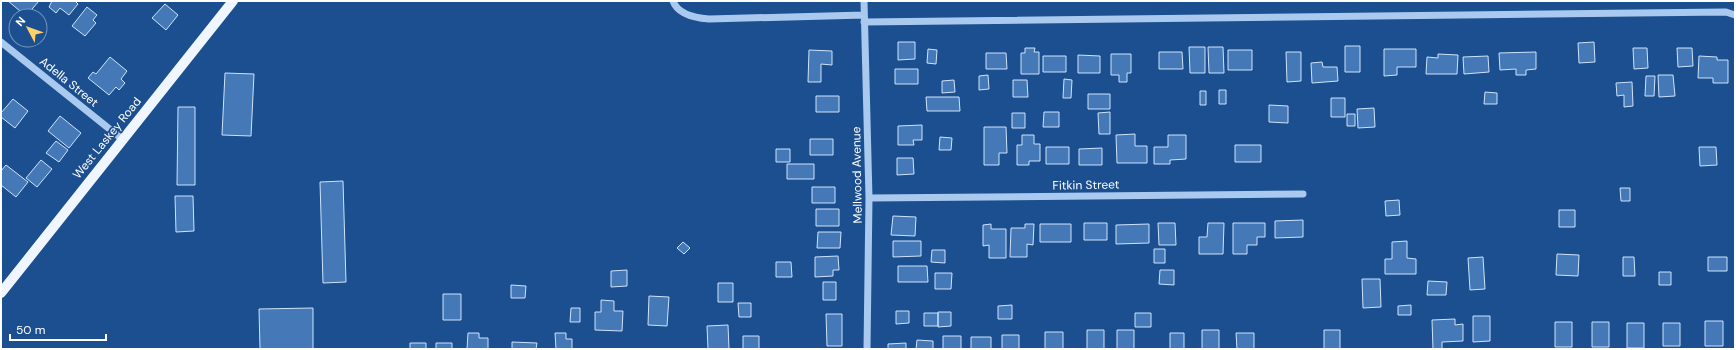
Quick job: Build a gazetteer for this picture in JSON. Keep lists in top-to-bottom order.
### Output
{
  "streets": {
    "main road": ["West Laskey Road"],
    "street": ["Adella Street", "Mellwood Avenue", "Fitkin Street"]
  },
  "crossings": [
    ["Adella Street", "West Laskey Road"],
    ["Mellwood Avenue", "Fitkin Street"]
  ],
  "scale_bar": "50 m",
  "north": "top left"
}
